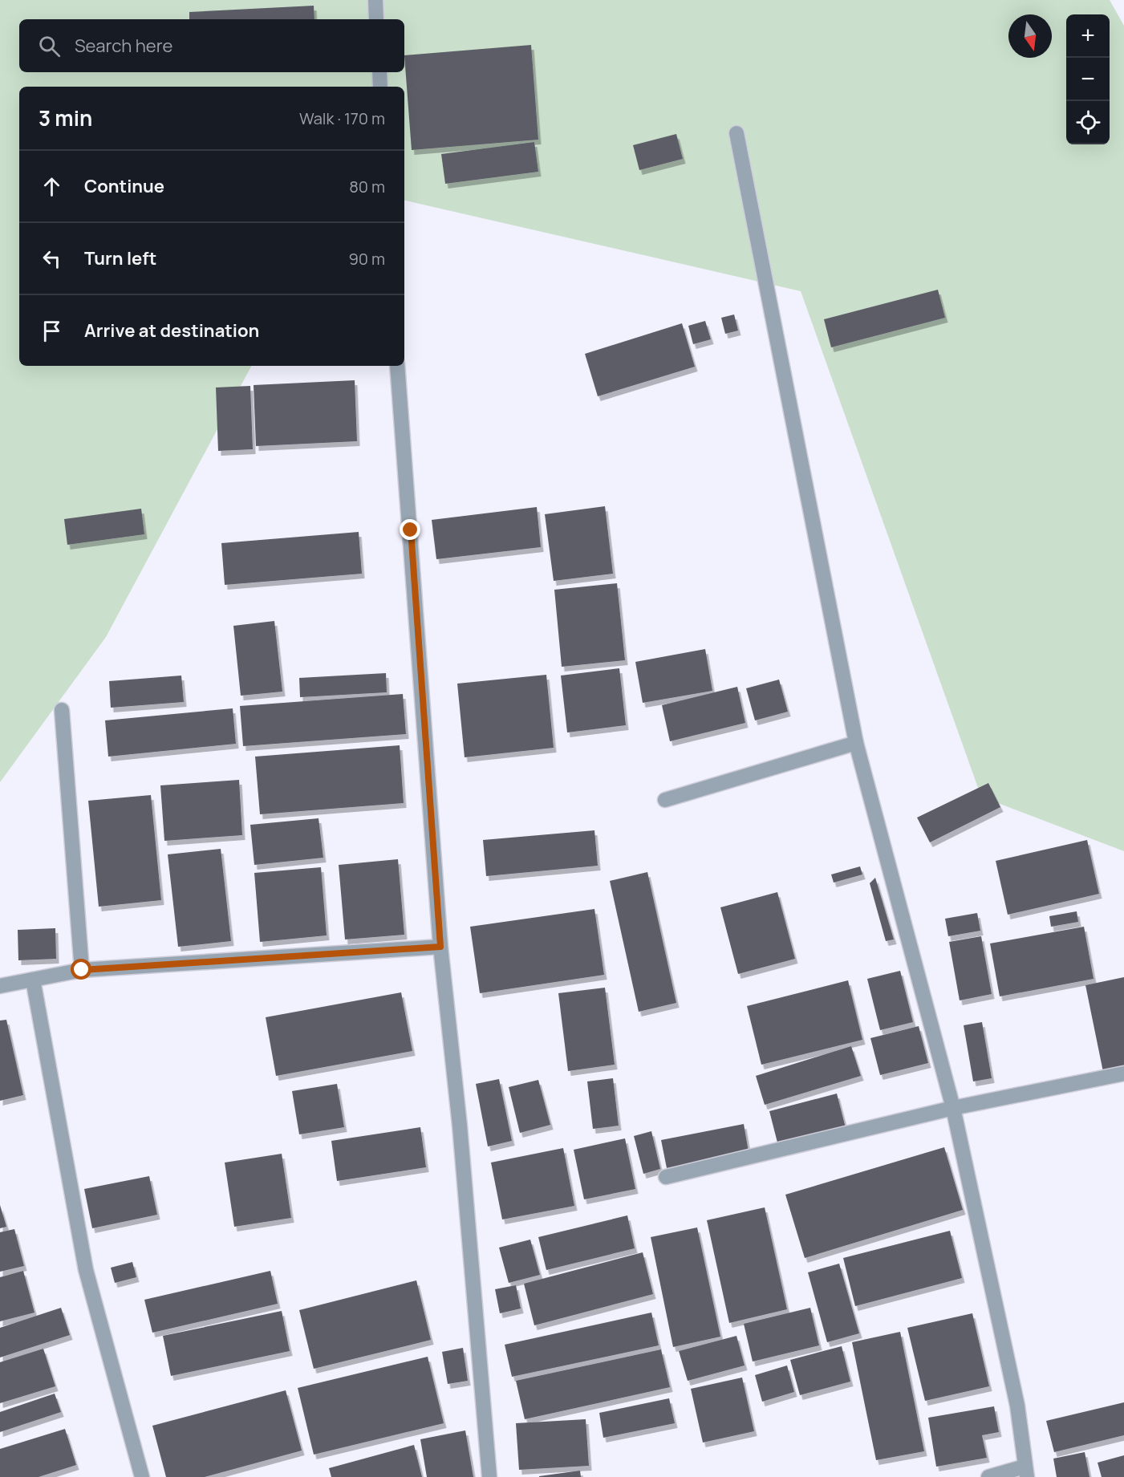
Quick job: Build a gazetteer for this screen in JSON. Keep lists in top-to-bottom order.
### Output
{
  "north": "bottom",
  "page": {
    "map_buttons": ["+", "−"],
    "search": "Search here",
    "heading": ["3 min", "Walk · 170 m"],
    "list": [
      ["Continue", "80 m"],
      ["Turn left", "90 m"],
      "Arrive at destination"
    ]
  }
}
